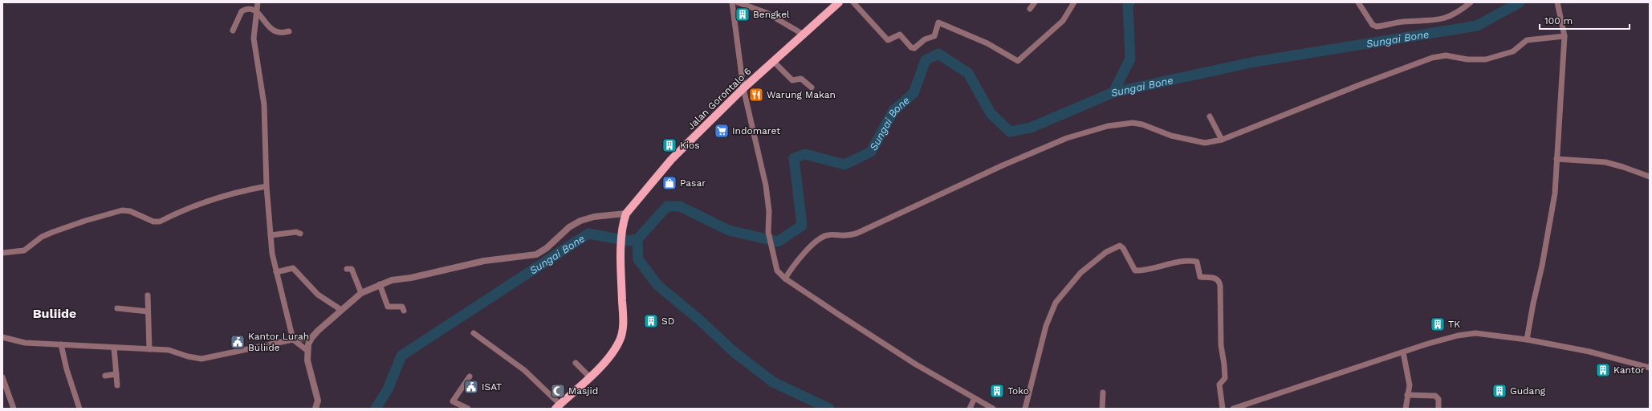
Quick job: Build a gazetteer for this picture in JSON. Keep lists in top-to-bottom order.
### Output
{
  "streets": {
    "main road": ["Jalan Gorontalo 6"]
  },
  "districts": ["Buliide"],
  "water": ["Sungai Bone"],
  "places": {
    "building": [
      "Bengkel",
      "Kios",
      "SD",
      "TK",
      "Kantor",
      "Toko",
      "Gudang"
    ],
    "restaurant": ["Warung Makan"],
    "supermarket": ["Indomaret"],
    "shop": ["Pasar"],
    "public building": ["Kantor Lurah Buliide", "ISAT"],
    "mosque": ["Masjid"]
  },
  "scale_bar": "100 m"
}
